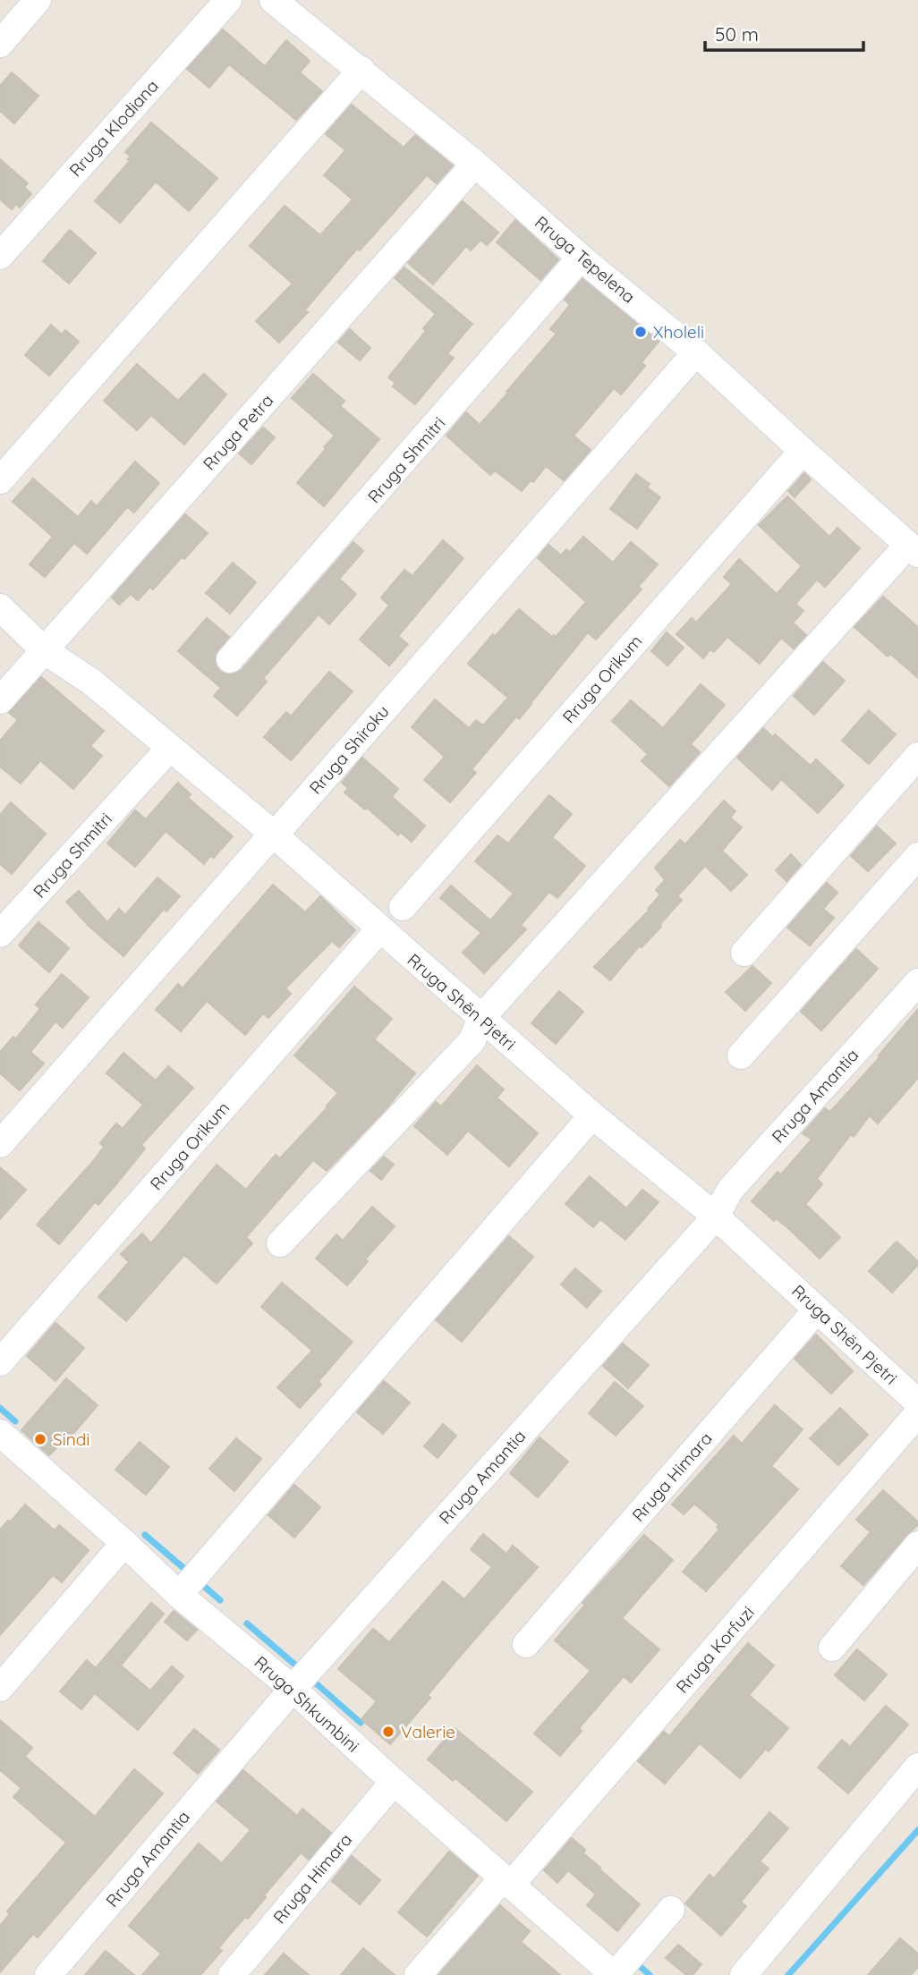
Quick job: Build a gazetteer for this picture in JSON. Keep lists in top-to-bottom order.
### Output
{
  "streets": {
    "street": [
      "Rruga Klodiana",
      "Rruga Tepelena",
      "Rruga Petra",
      "Rruga Shmitri",
      "Rruga Orikum",
      "Rruga Shiroku",
      "Rruga Shën Pjetri",
      "Rruga Amantia",
      "Rruga Himara",
      "Rruga Korfuzi",
      "Rruga Shkumbini"
    ]
  },
  "crossings": [
    ["Rruga Tepelena", "Rruga Petra"],
    ["Rruga Tepelena", "Rruga Shmitri"],
    ["Rruga Tepelena", "Rruga Orikum"],
    ["Rruga Tepelena", "Rruga Shiroku"],
    ["Rruga Petra", "Rruga Shën Pjetri"],
    ["Rruga Shmitri", "Rruga Shën Pjetri"],
    ["Rruga Orikum", "Rruga Shën Pjetri"],
    ["Rruga Shiroku", "Rruga Shën Pjetri"],
    ["Rruga Shën Pjetri", "Rruga Amantia"],
    ["Rruga Shën Pjetri", "Rruga Himara"],
    ["Rruga Amantia", "Rruga Shkumbini"],
    ["Rruga Himara", "Rruga Shkumbini"],
    ["Rruga Korfuzi", "Rruga Shkumbini"]
  ],
  "places": ["Xholeli", "Sindi", "Valerie"],
  "scale_bar": "50 m"
}
